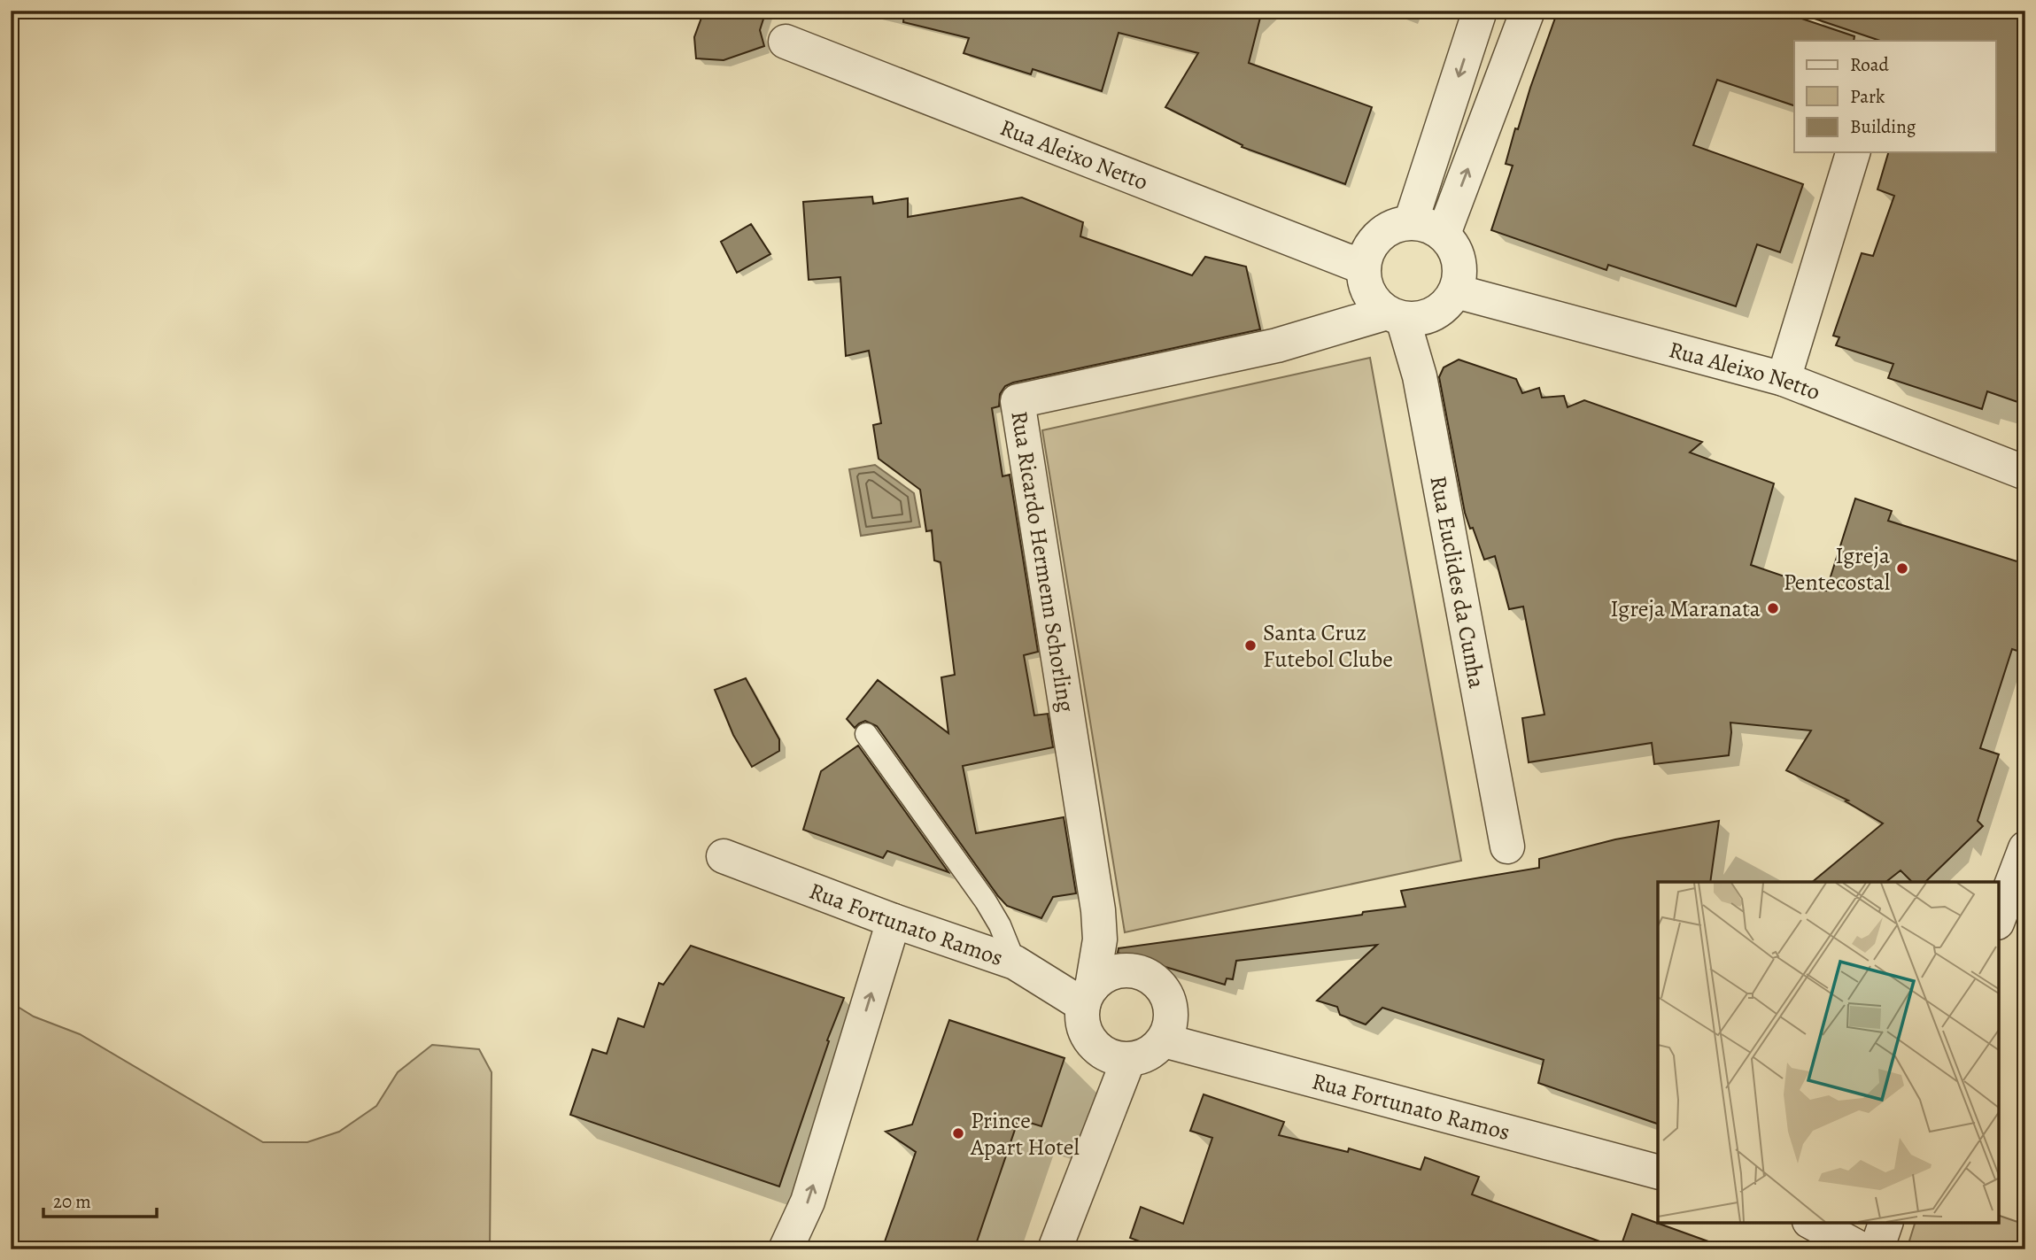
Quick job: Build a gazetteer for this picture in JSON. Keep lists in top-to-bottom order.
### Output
{
  "streets": {
    "street": [
      "Rua Aleixo Netto",
      "Rua Ricardo Hermenn Schorling",
      "Rua Euclides da Cunha",
      "Rua Fortunato Ramos"
    ]
  },
  "crossings": [
    ["Rua Aleixo Netto", "Rua Ricardo Hermenn Schorling"],
    ["Rua Aleixo Netto", "Rua Euclides da Cunha"],
    ["Rua Ricardo Hermenn Schorling", "Rua Euclides da Cunha"],
    ["Rua Ricardo Hermenn Schorling", "Rua Fortunato Ramos"]
  ],
  "places": [
    "Igreja Pentecostal",
    "Igreja Maranata",
    "Santa Cruz Futebol Clube",
    "Prince Apart Hotel"
  ],
  "legend": ["Road", "Park", "Building"],
  "scale_bar": "20 m"
}
